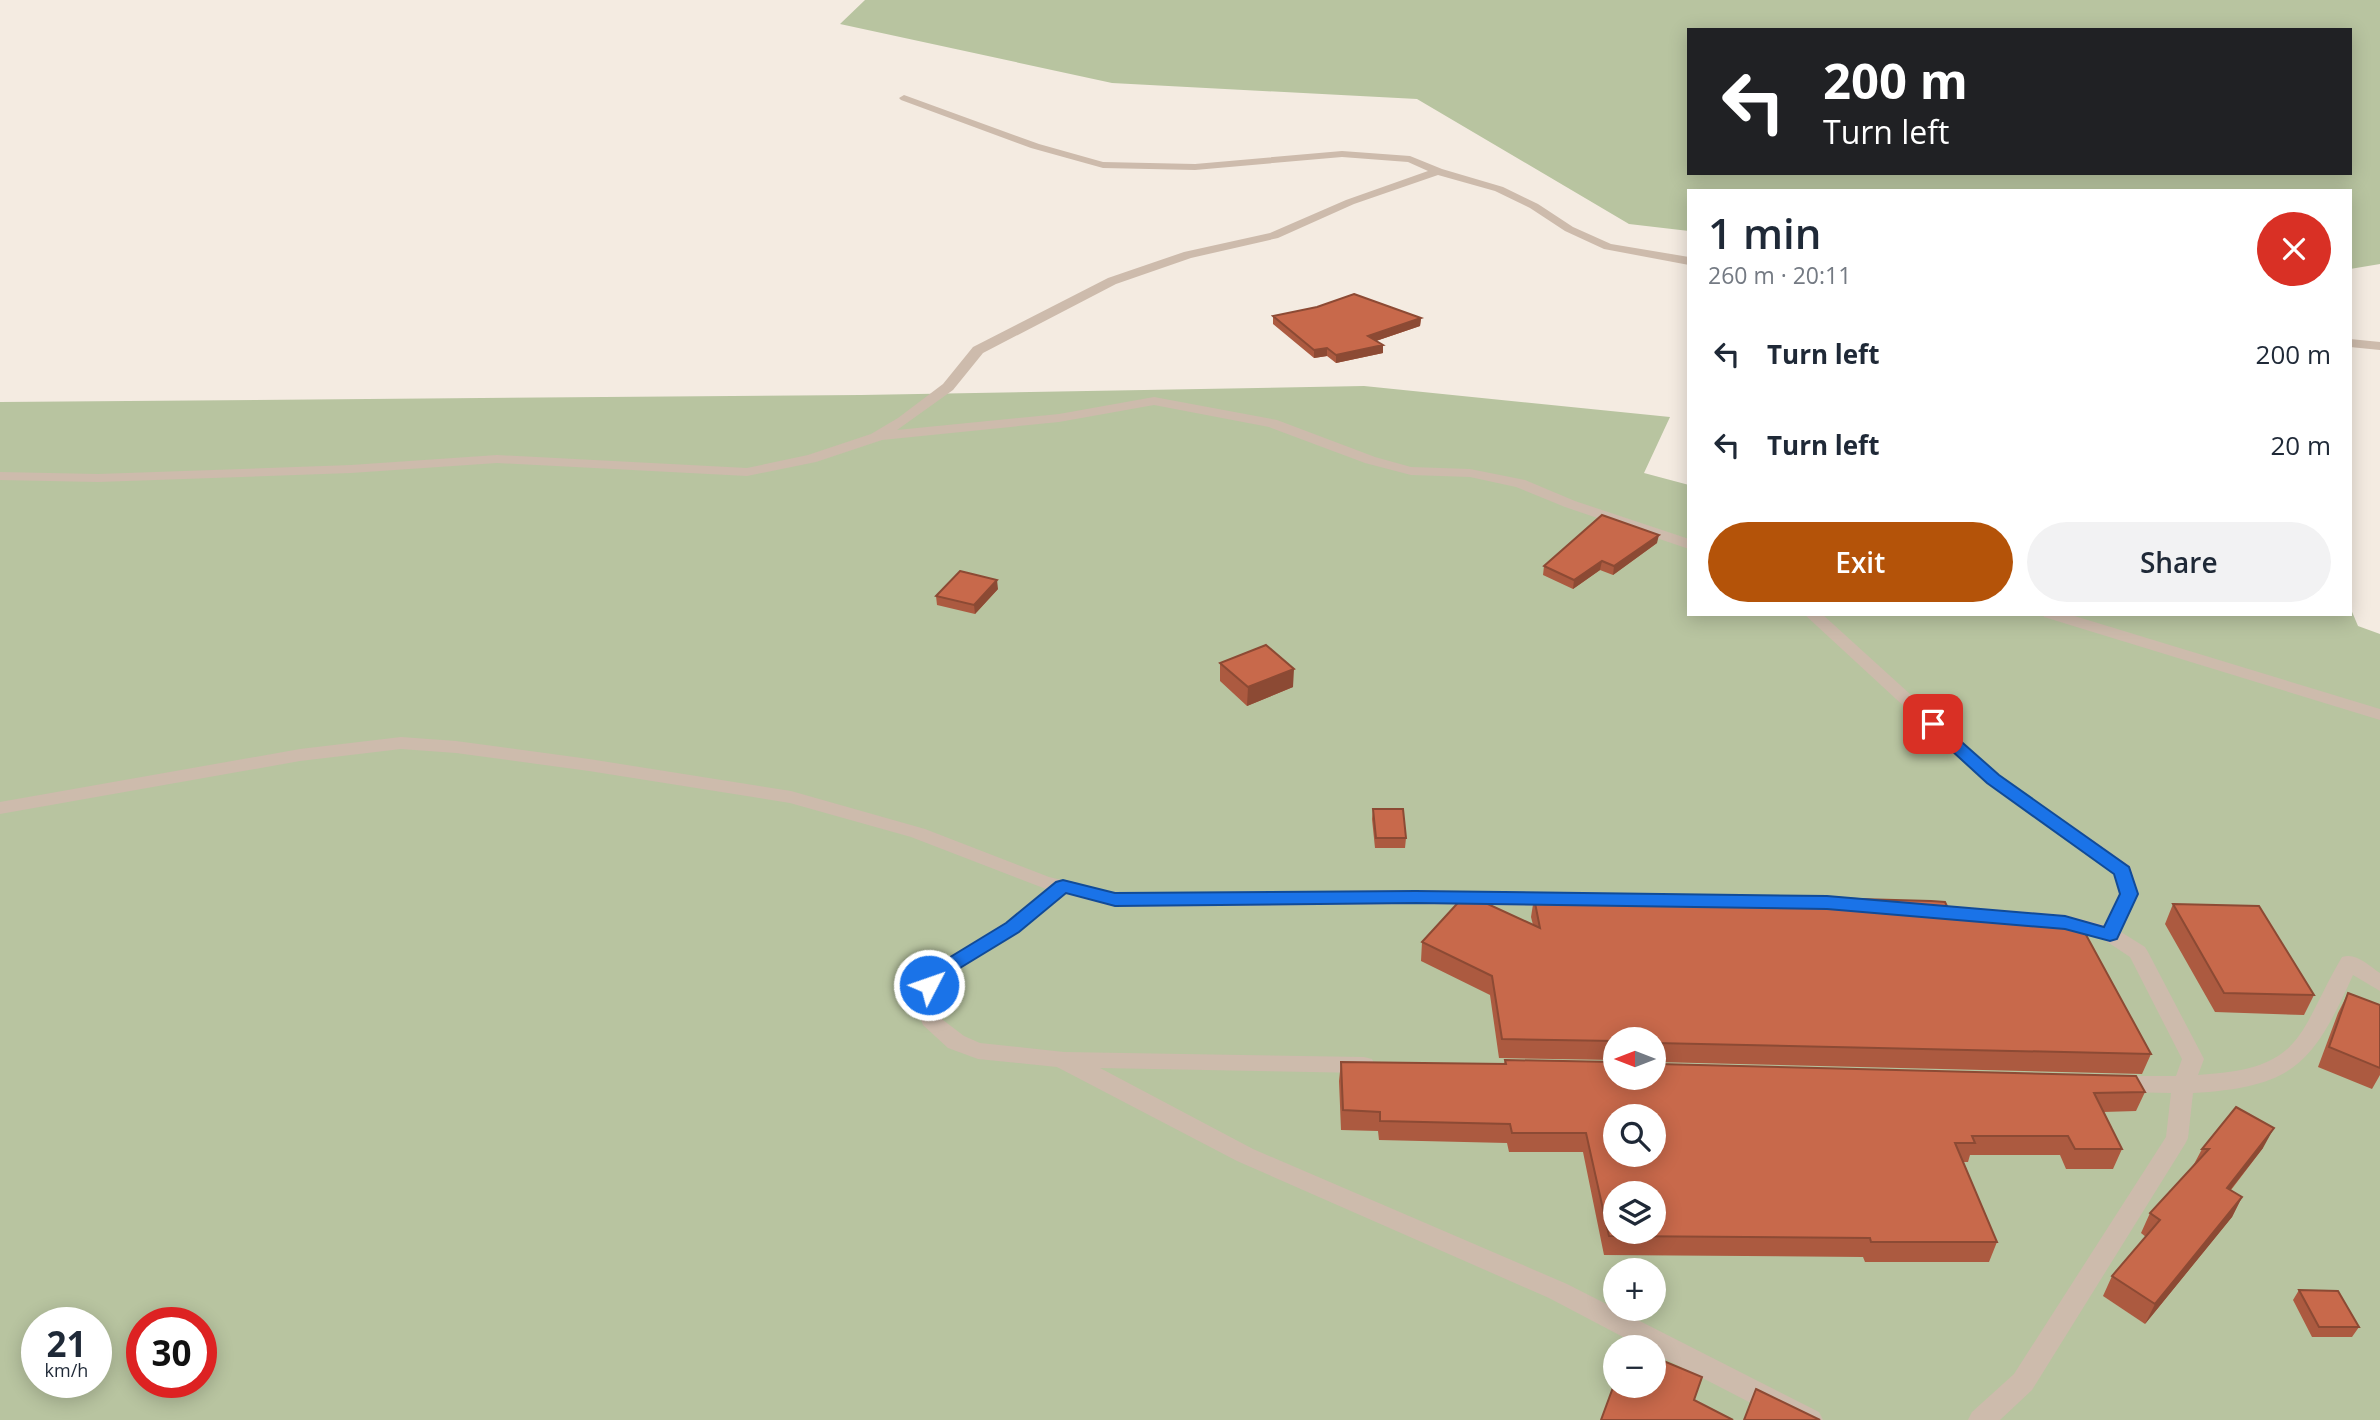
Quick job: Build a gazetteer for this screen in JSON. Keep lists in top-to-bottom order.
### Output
{
  "north": "left",
  "page": {
    "turn": ["200 m", "Turn left"],
    "heading": ["1 min", "260 m · 20:11"],
    "list": [
      {
        "name": "Turn left",
        "value": "200 m"
      },
      {
        "name": "Turn left",
        "value": "20 m"
      }
    ],
    "buttons": ["Exit", "Share"],
    "map_buttons": ["+", "−"],
    "speed": "21 km/h",
    "limit": "30"
  }
}
